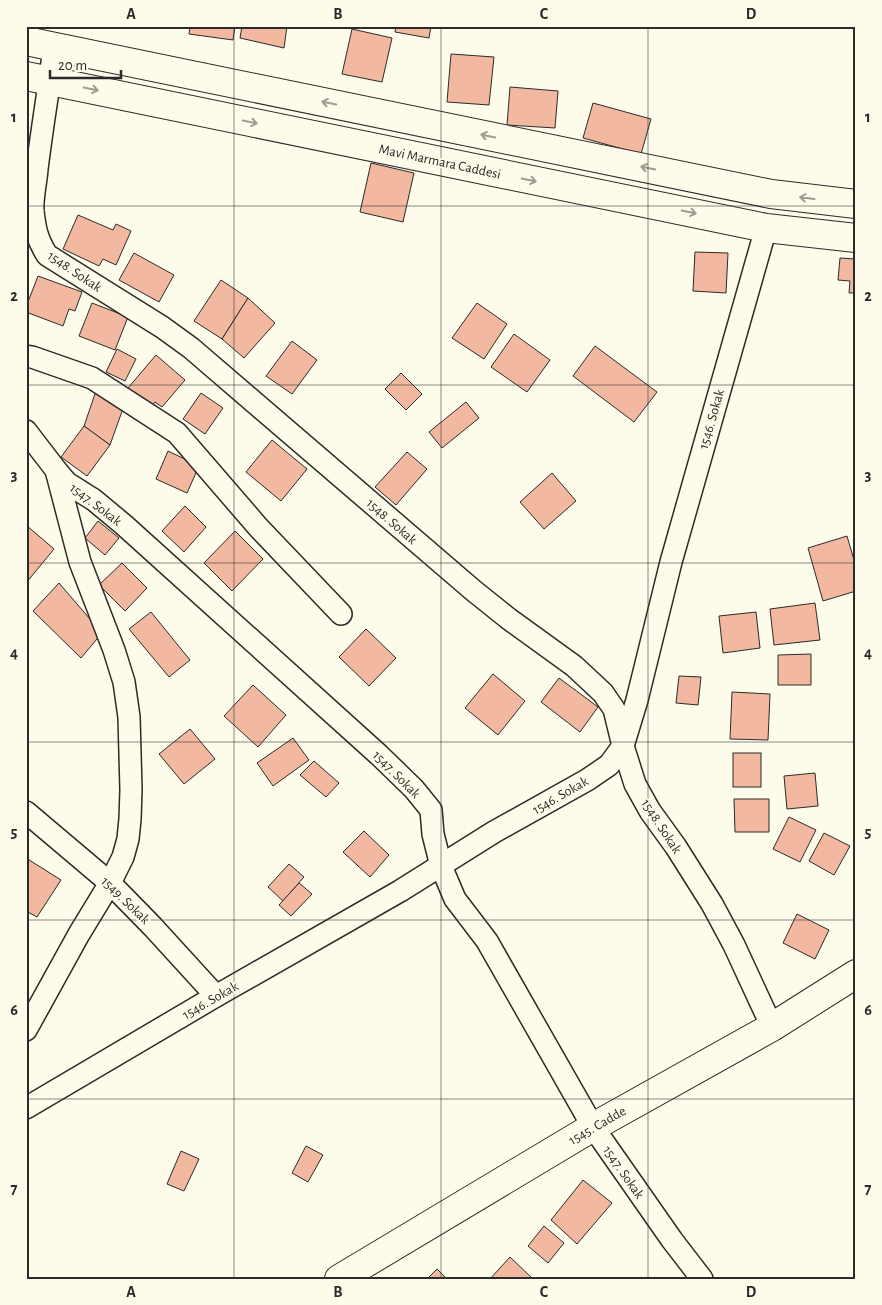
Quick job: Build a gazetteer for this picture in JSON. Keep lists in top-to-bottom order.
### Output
{
  "streets": {
    "street": [
      "Mavi Marmara Caddesi",
      "1548. Sokak",
      "1546. Sokak",
      "1547. Sokak",
      "1549. Sokak",
      "1545. Cadde"
    ]
  },
  "crossings": [
    ["Mavi Marmara Caddesi", "1548. Sokak"],
    ["Mavi Marmara Caddesi", "1546. Sokak"],
    ["1548. Sokak", "1546. Sokak"],
    ["1548. Sokak", "1545. Cadde"],
    ["1546. Sokak", "1547. Sokak"],
    ["1546. Sokak", "1549. Sokak"],
    ["1547. Sokak", "1545. Cadde"]
  ],
  "scale_bar": "20 m",
  "grid": {
    "columns": [
      "A",
      "B",
      "C",
      "D"
    ],
    "rows": [
      "1",
      "2",
      "3",
      "4",
      "5",
      "6",
      "7"
    ]
  }
}
